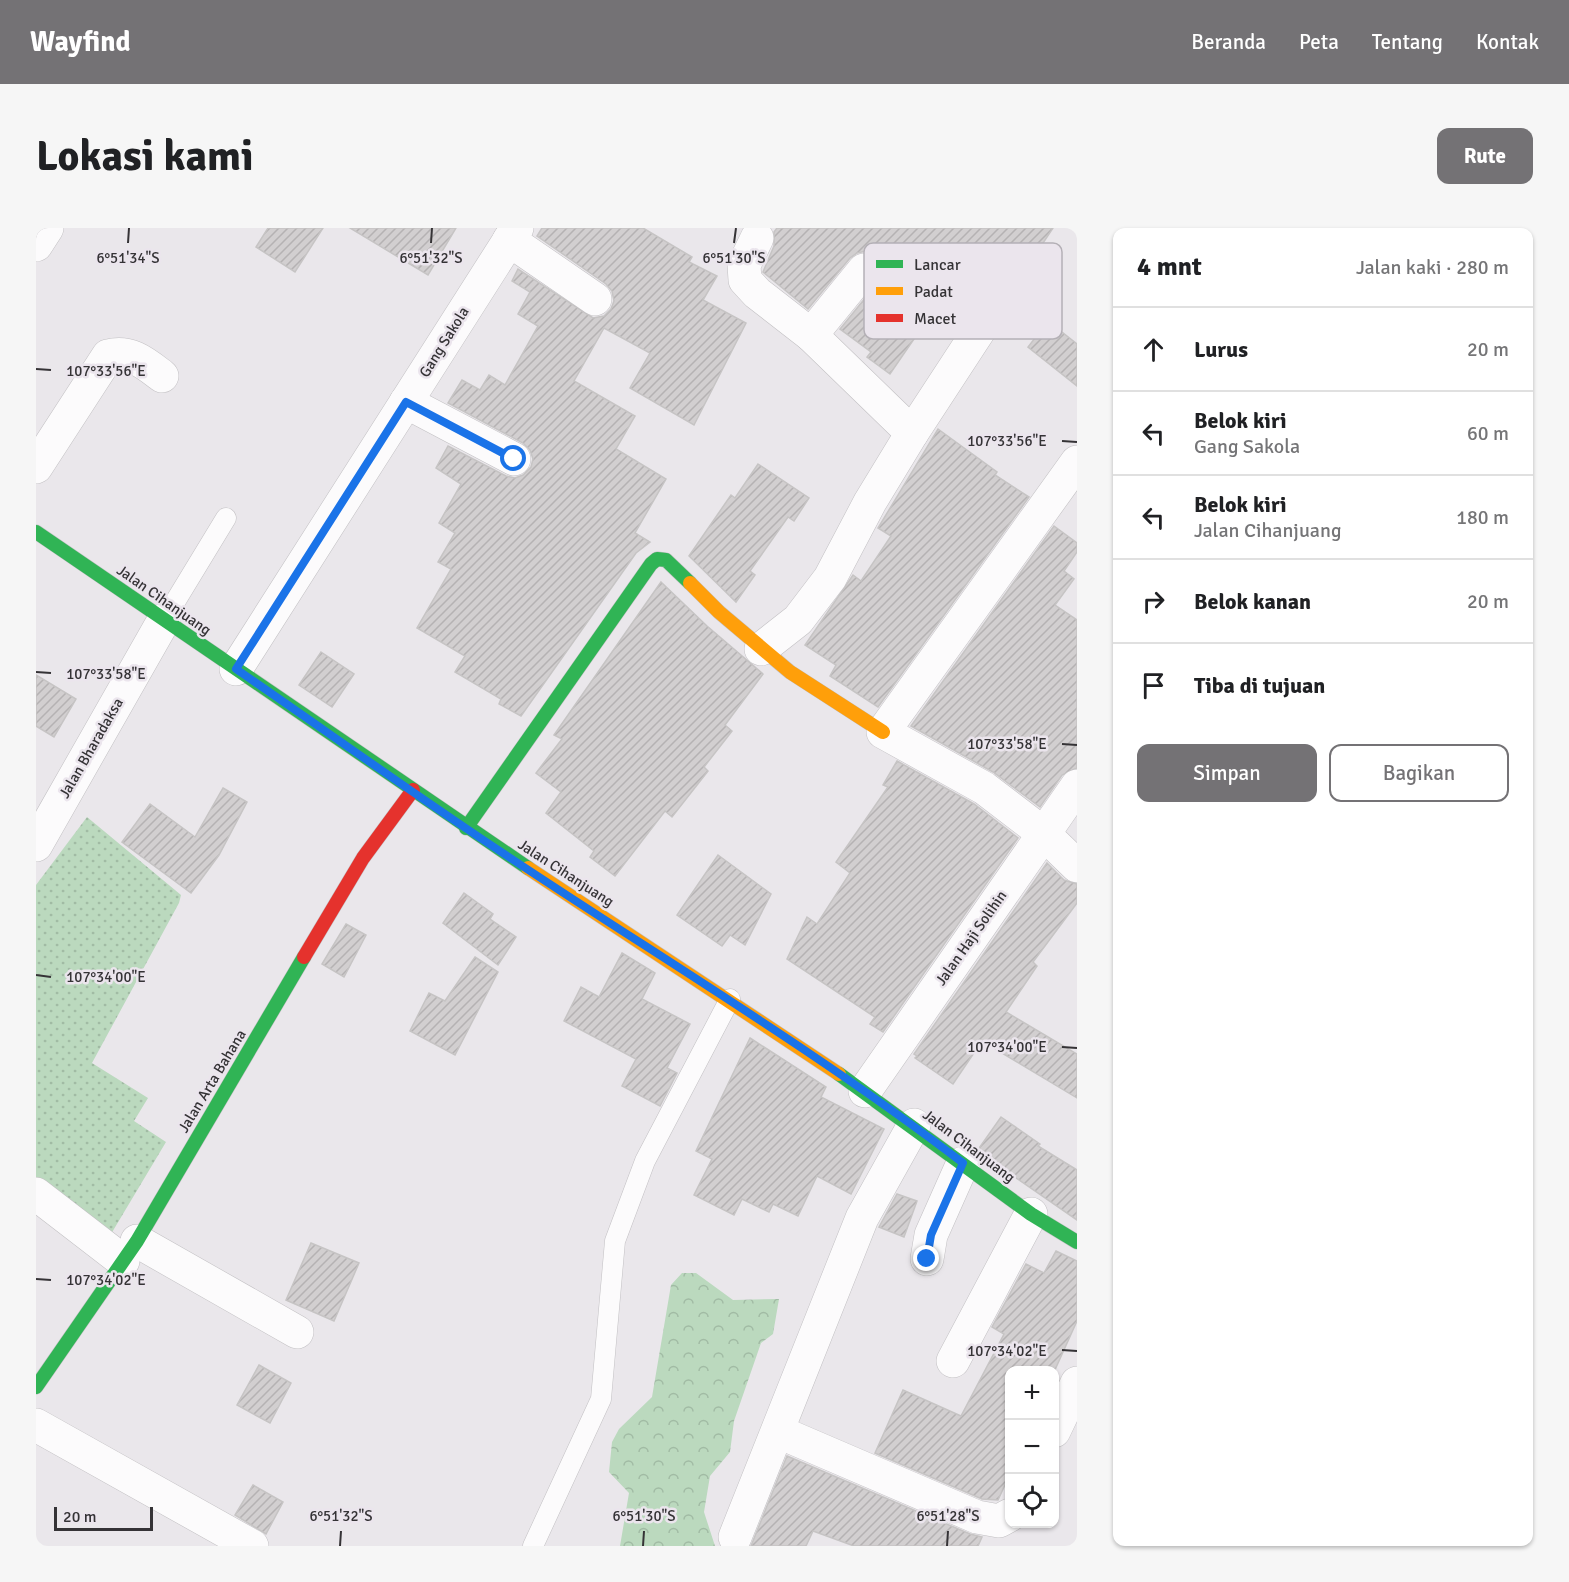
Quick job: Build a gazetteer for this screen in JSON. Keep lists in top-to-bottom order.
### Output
{
  "streets": {
    "main road": ["Jalan Cihanjuang", "Jalan Arta Bahana"],
    "street": ["Gang Sakola", "Jalan Bharadaksa", "Jalan Haji Solihin"]
  },
  "crossings": [
    ["Gang Sakola", "Jalan Cihanjuang"],
    ["Jalan Cihanjuang", "Jalan Bharadaksa"],
    ["Jalan Cihanjuang", "Jalan Haji Solihin"],
    ["Jalan Cihanjuang", "Jalan Arta Bahana"]
  ],
  "legend": ["Lancar", "Padat", "Macet"],
  "scale_bar": "20 m",
  "page": {
    "header": "Wayfind",
    "nav": [
      "Beranda",
      "Peta",
      "Tentang",
      "Kontak"
    ],
    "buttons": [
      "Rute",
      ["Simpan", "Bagikan"]
    ],
    "title": "Lokasi kami",
    "heading": ["4 mnt", "Jalan kaki · 280 m"],
    "list": [
      ["Lurus", "20 m"],
      ["Belok kiri", "Gang Sakola", "60 m"],
      ["Belok kiri", "Jalan Cihanjuang", "180 m"],
      ["Belok kanan", "20 m"],
      "Tiba di tujuan"
    ],
    "map_buttons": ["+", "−"],
    "scale": "20 m"
  },
  "coordinates": [
    "6°51'34\"S",
    "6°51'32\"S",
    "6°51'30\"S",
    "107°33'56\"E",
    "107°33'58\"E",
    "107°34'00\"E",
    "107°34'02\"E",
    "6°51'28\"S"
  ]
}
